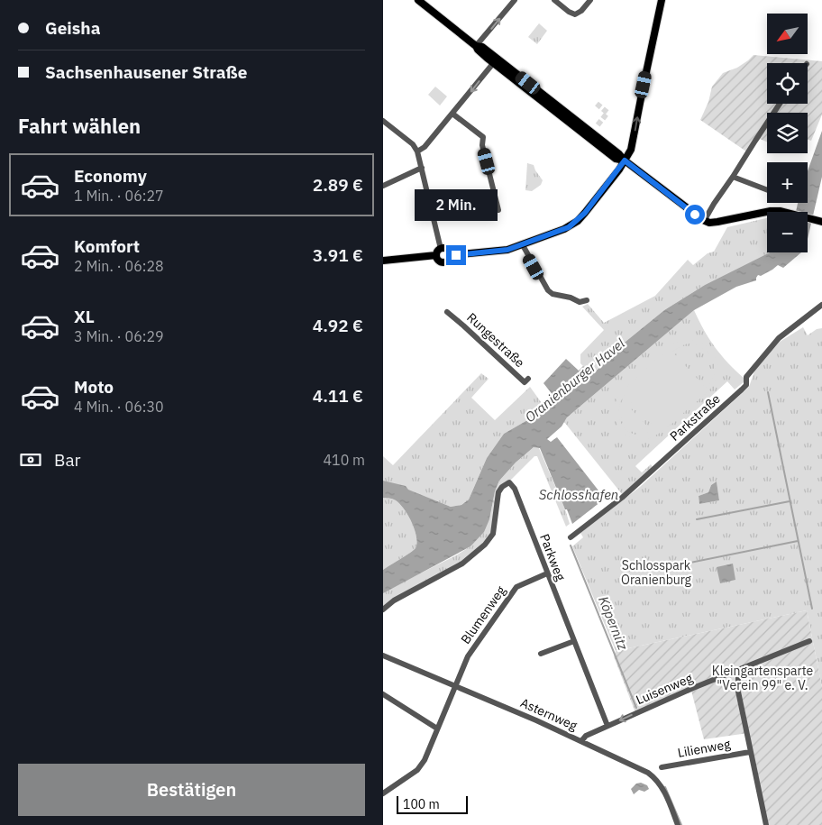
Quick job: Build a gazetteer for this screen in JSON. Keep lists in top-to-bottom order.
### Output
{
  "streets": {
    "street": [
      "Rungestraße",
      "Parkstraße",
      "Parkweg",
      "Blumenweg",
      "Luisenweg",
      "Asternweg",
      "Lilienweg"
    ]
  },
  "crossings": [
    ["Parkweg", "Blumenweg"],
    ["Parkweg", "Luisenweg"],
    ["Blumenweg", "Asternweg"],
    ["Luisenweg", "Asternweg"],
    ["Luisenweg", "Lilienweg"]
  ],
  "one_way": ["Luisenweg"],
  "water": ["Oranienburger Havel", "Schlosshafen", "Köpernitz"],
  "parks": ["Schlosspark Oranienburg", "Kleingartensparte \"Verein 99\" e. V."],
  "scale_bar": "100 m",
  "north": "bottom left",
  "page": {
    "banner": ["Geisha", "Sachsenhausener Straße"],
    "map_buttons": ["+", "−"],
    "heading": "Fahrt wählen",
    "list": [
      {
        "name": "Economy",
        "note": "1 Min. · 06:27",
        "value": "2.89 €"
      },
      {
        "name": "Komfort",
        "note": "2 Min. · 06:28",
        "value": "3.91 €"
      },
      {
        "name": "XL",
        "note": "3 Min. · 06:29",
        "value": "4.92 €"
      },
      {
        "name": "Moto",
        "note": "4 Min. · 06:30",
        "value": "4.11 €"
      }
    ],
    "bubble": "2 Min.",
    "pay": ["Bar", "410 m"],
    "buttons": "Bestätigen",
    "scale": "100 m"
  }
}
